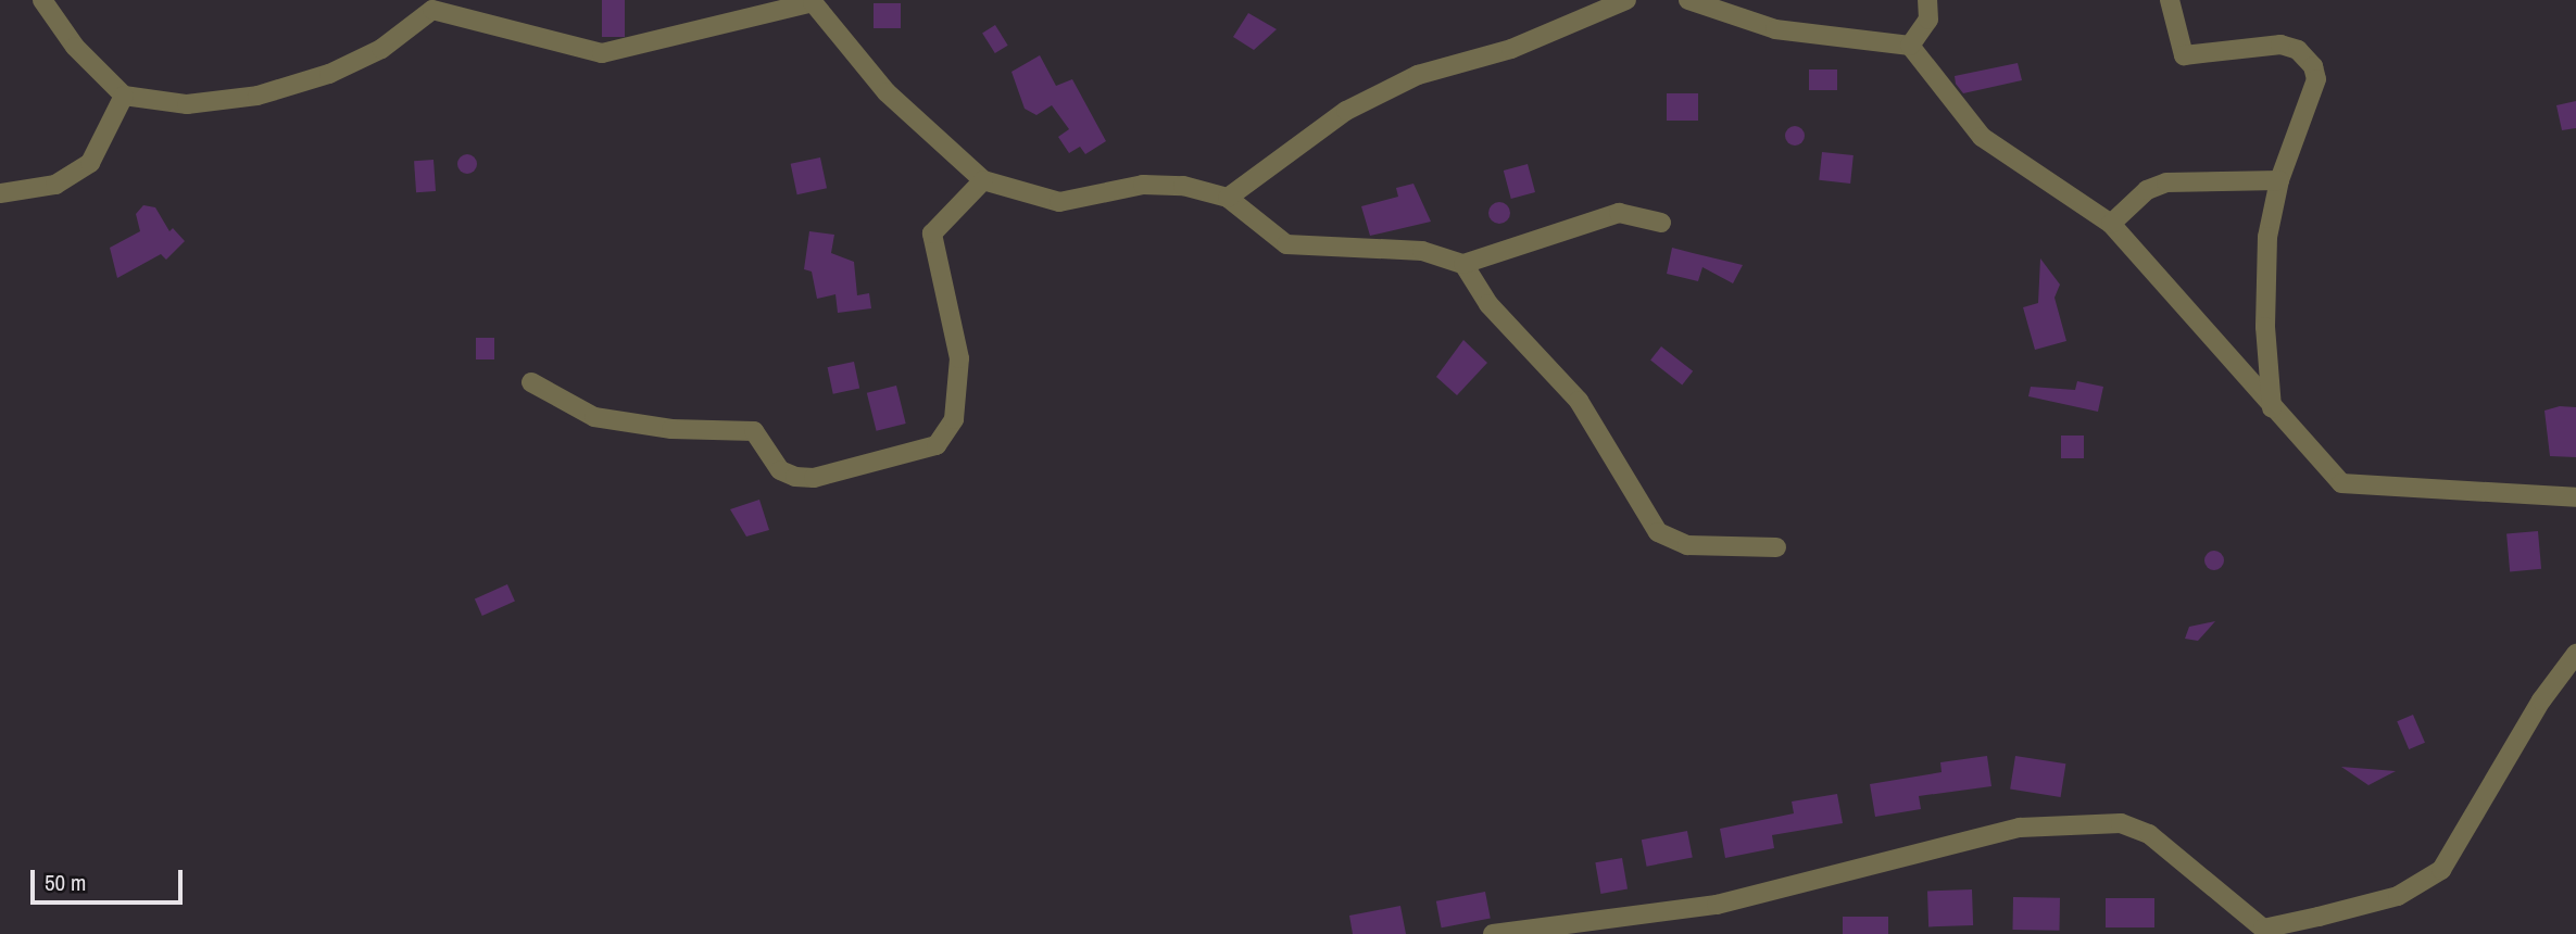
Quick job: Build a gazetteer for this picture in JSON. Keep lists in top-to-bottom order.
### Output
{
  "scale_bar": "50 m"
}
